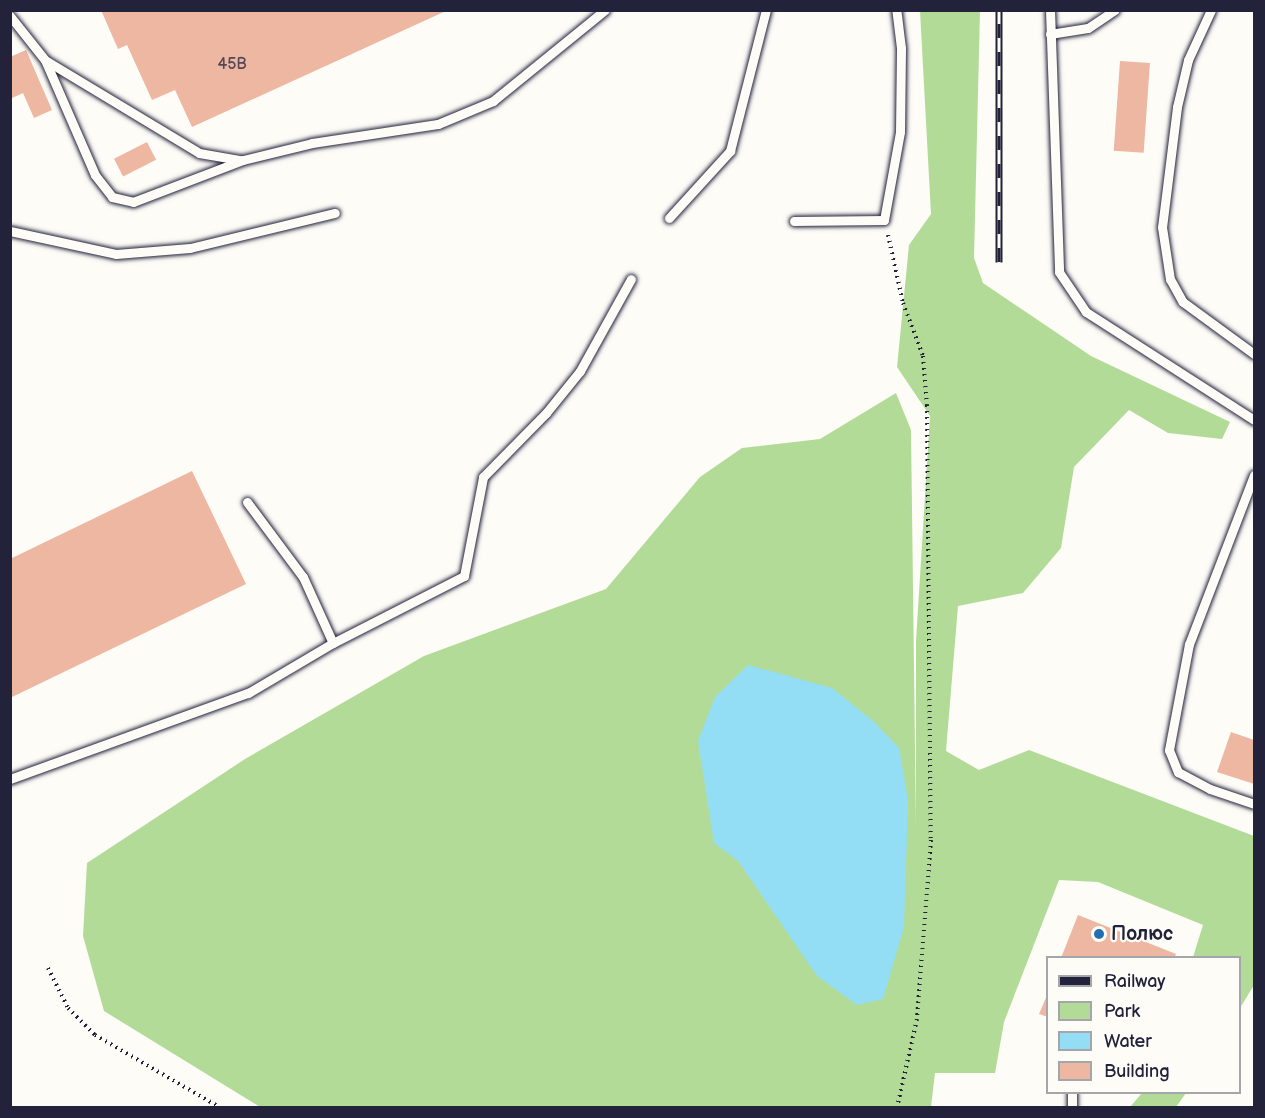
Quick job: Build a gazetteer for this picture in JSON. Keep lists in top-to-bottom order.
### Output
{
  "places": ["Полюс"],
  "house_numbers": ["45В"],
  "legend": [
    "Railway",
    "Park",
    "Water",
    "Building"
  ]
}
